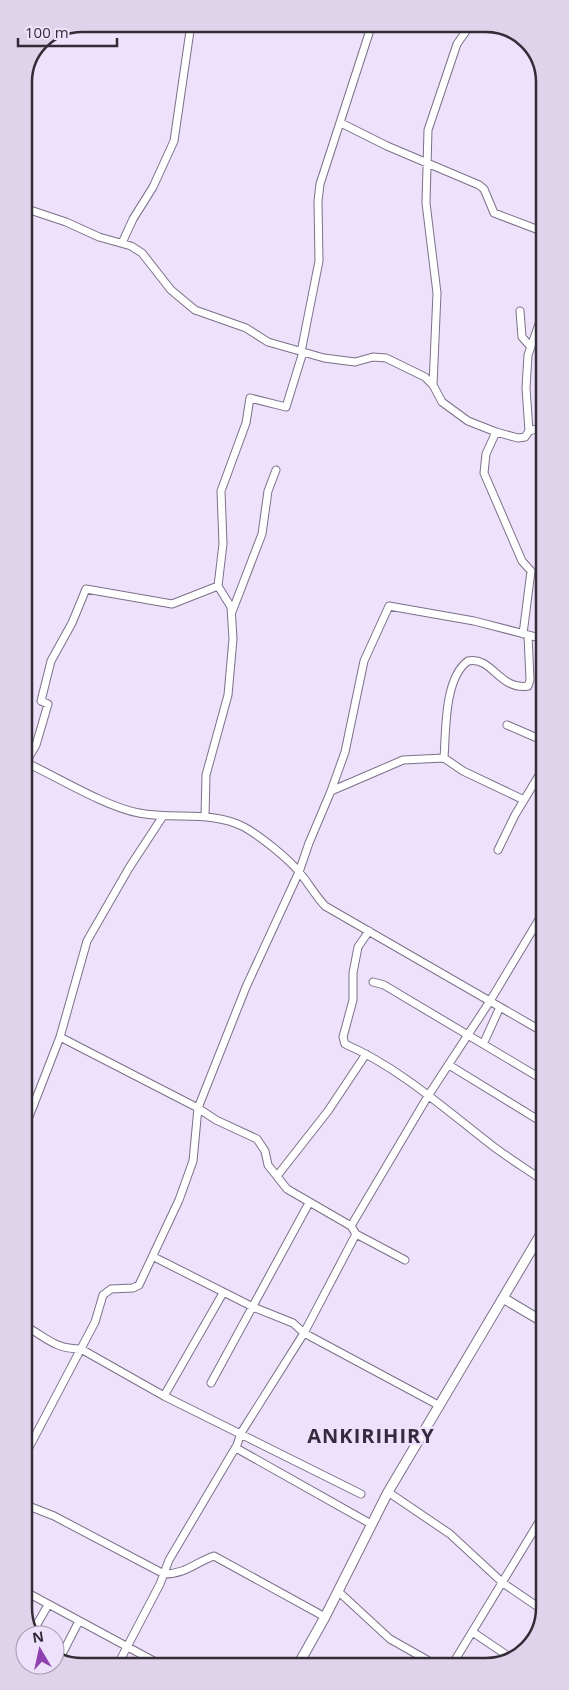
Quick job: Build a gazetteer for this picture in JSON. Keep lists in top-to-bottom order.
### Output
{
  "districts": ["ANKIRIHIRY"],
  "scale_bar": "100 m",
  "north": "top"
}
